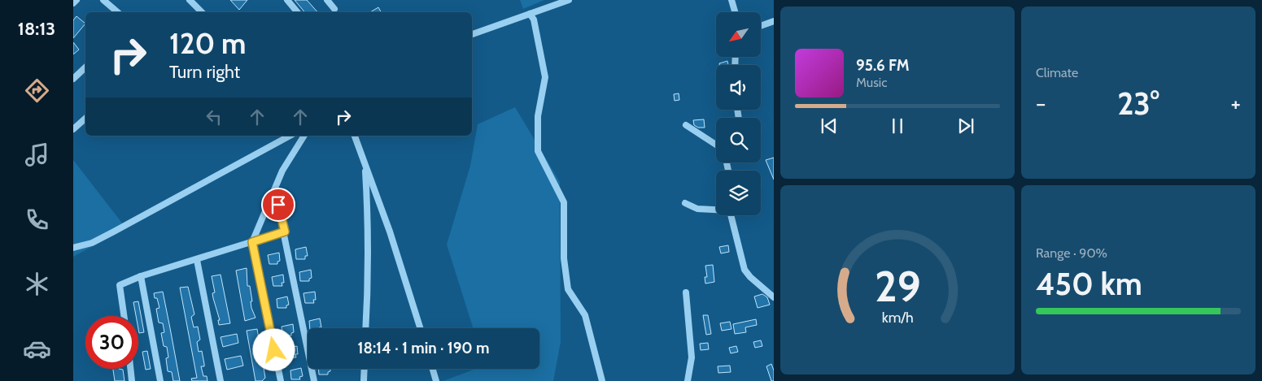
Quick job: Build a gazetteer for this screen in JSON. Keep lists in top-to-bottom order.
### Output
{
  "north": "bottom left",
  "page": {
    "tabs": "18:13",
    "tile": [
      "Climate",
      ["Range · 90%", "450 km"]
    ],
    "turn": ["120 m", "Turn right"],
    "song": ["95.6 FM", "Music"],
    "heat": ["−", "23°", "+"],
    "limit": "30",
    "trip": "18:14 · 1 min · 190 m",
    "gauge": ["29", "km/h"]
  }
}
